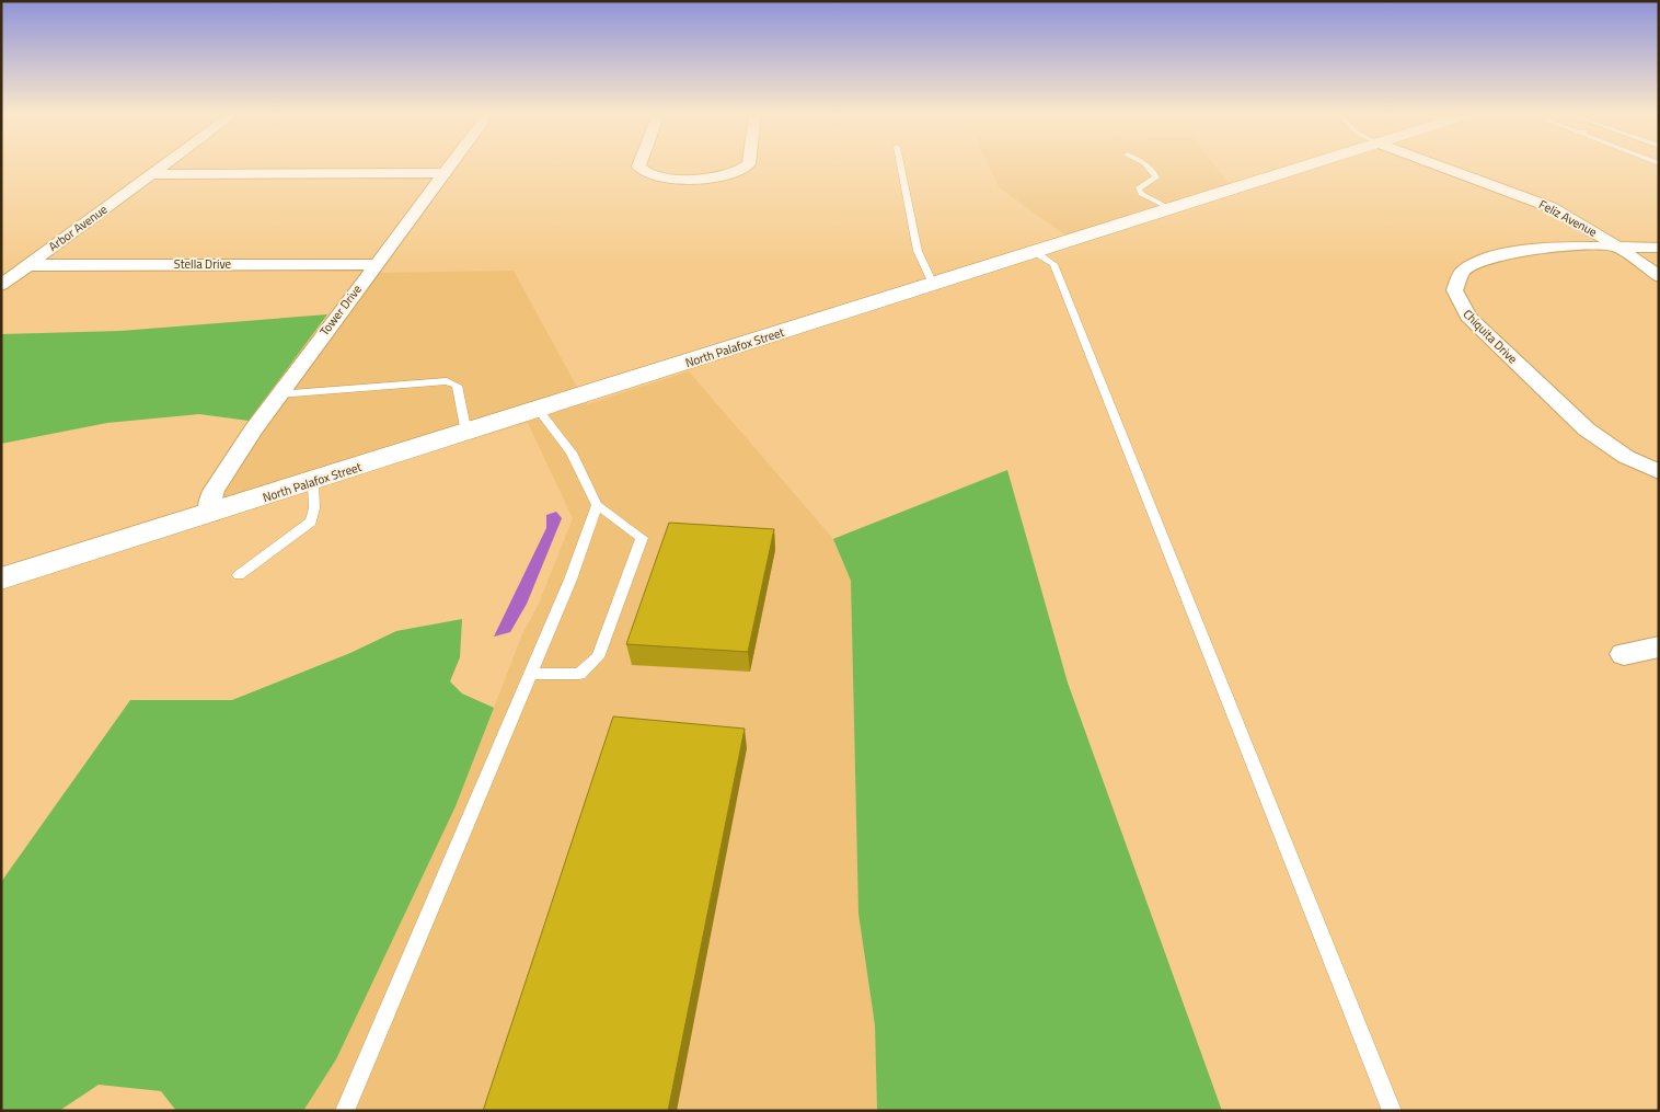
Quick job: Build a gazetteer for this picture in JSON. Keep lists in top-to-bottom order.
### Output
{
  "streets": {
    "main road": ["North Palafox Street"],
    "street": [
      "Feliz Avenue",
      "Arbor Avenue",
      "Stella Drive",
      "Tower Drive",
      "Chiquita Drive"
    ]
  },
  "crossings": [
    ["Feliz Avenue", "Chiquita Drive"],
    ["Arbor Avenue", "Stella Drive"],
    ["Stella Drive", "Tower Drive"],
    ["Tower Drive", "North Palafox Street"]
  ]
}
